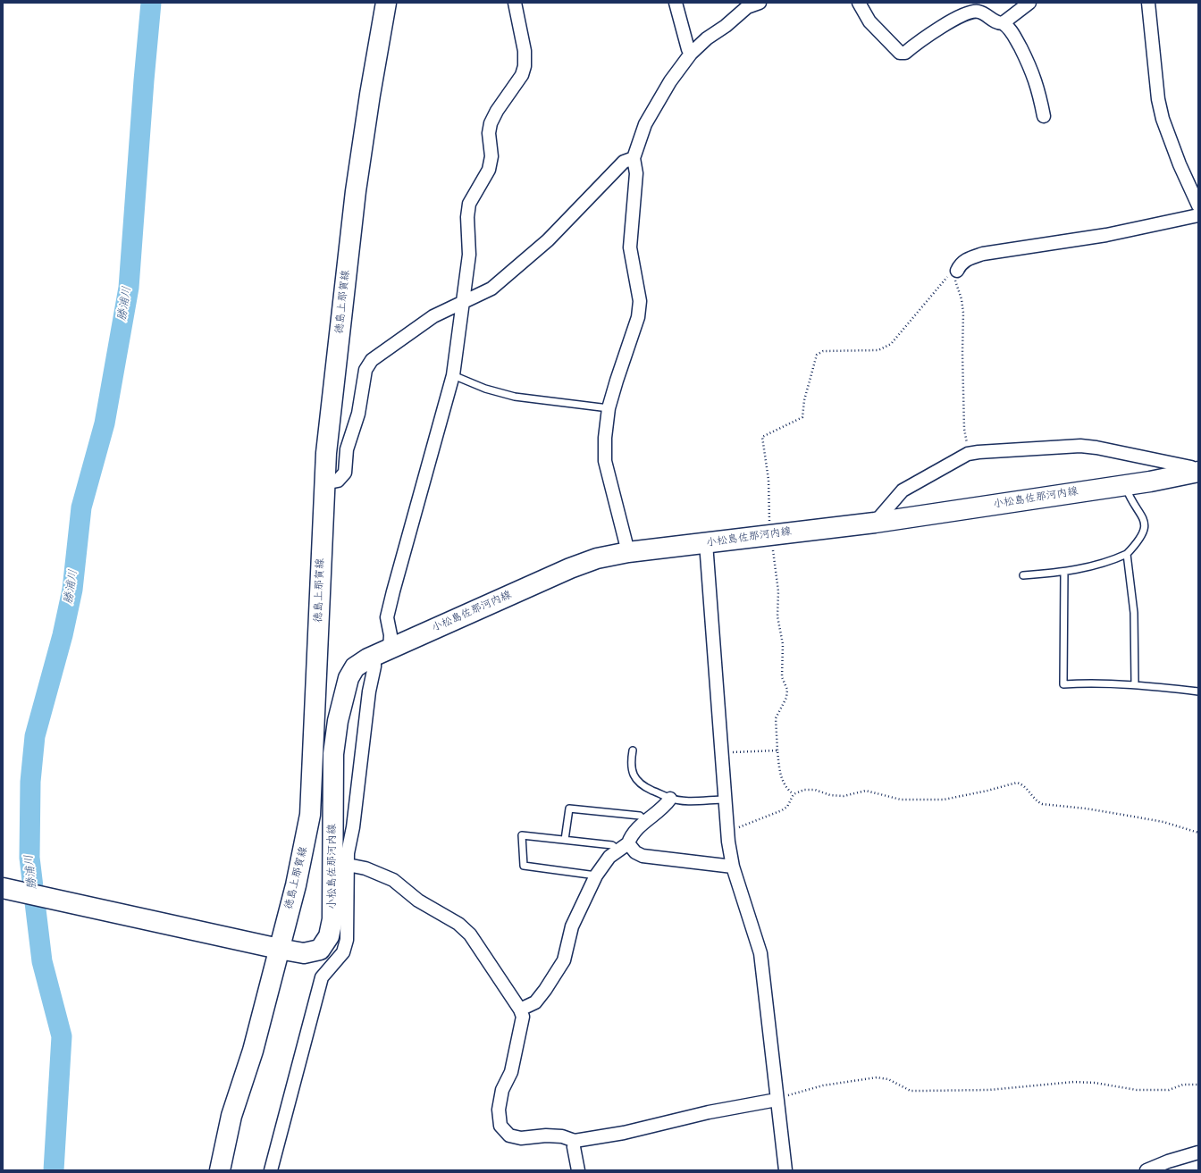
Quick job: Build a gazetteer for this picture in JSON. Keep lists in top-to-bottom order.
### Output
{
  "streets": {
    "main road": ["徳島上那賀線", "小松島佐那河内線"]
  },
  "crossings": [
    ["徳島上那賀線", "小松島佐那河内線"]
  ],
  "water": ["勝浦川"]
}
